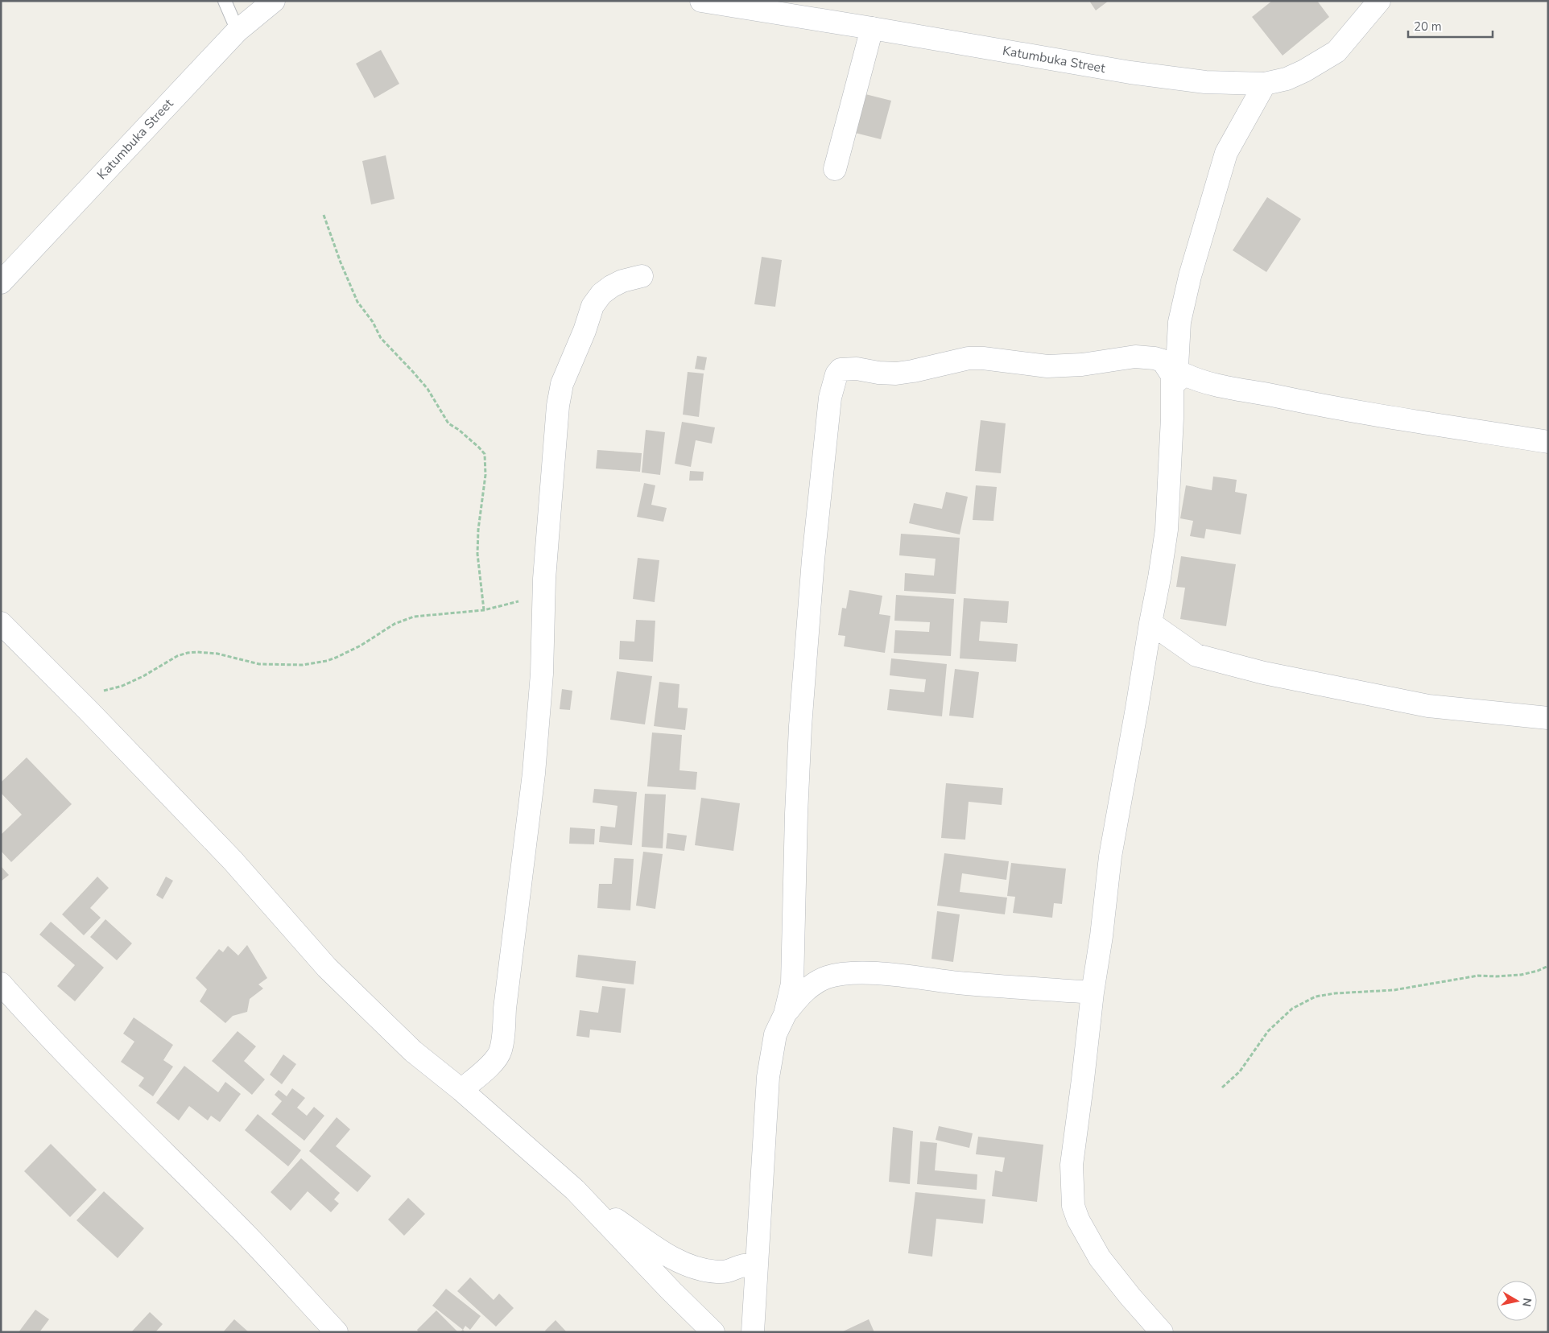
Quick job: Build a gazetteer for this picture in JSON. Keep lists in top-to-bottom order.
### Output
{
  "streets": {
    "street": ["Katumbuka Street"]
  },
  "scale_bar": "20 m",
  "north": "right"
}
